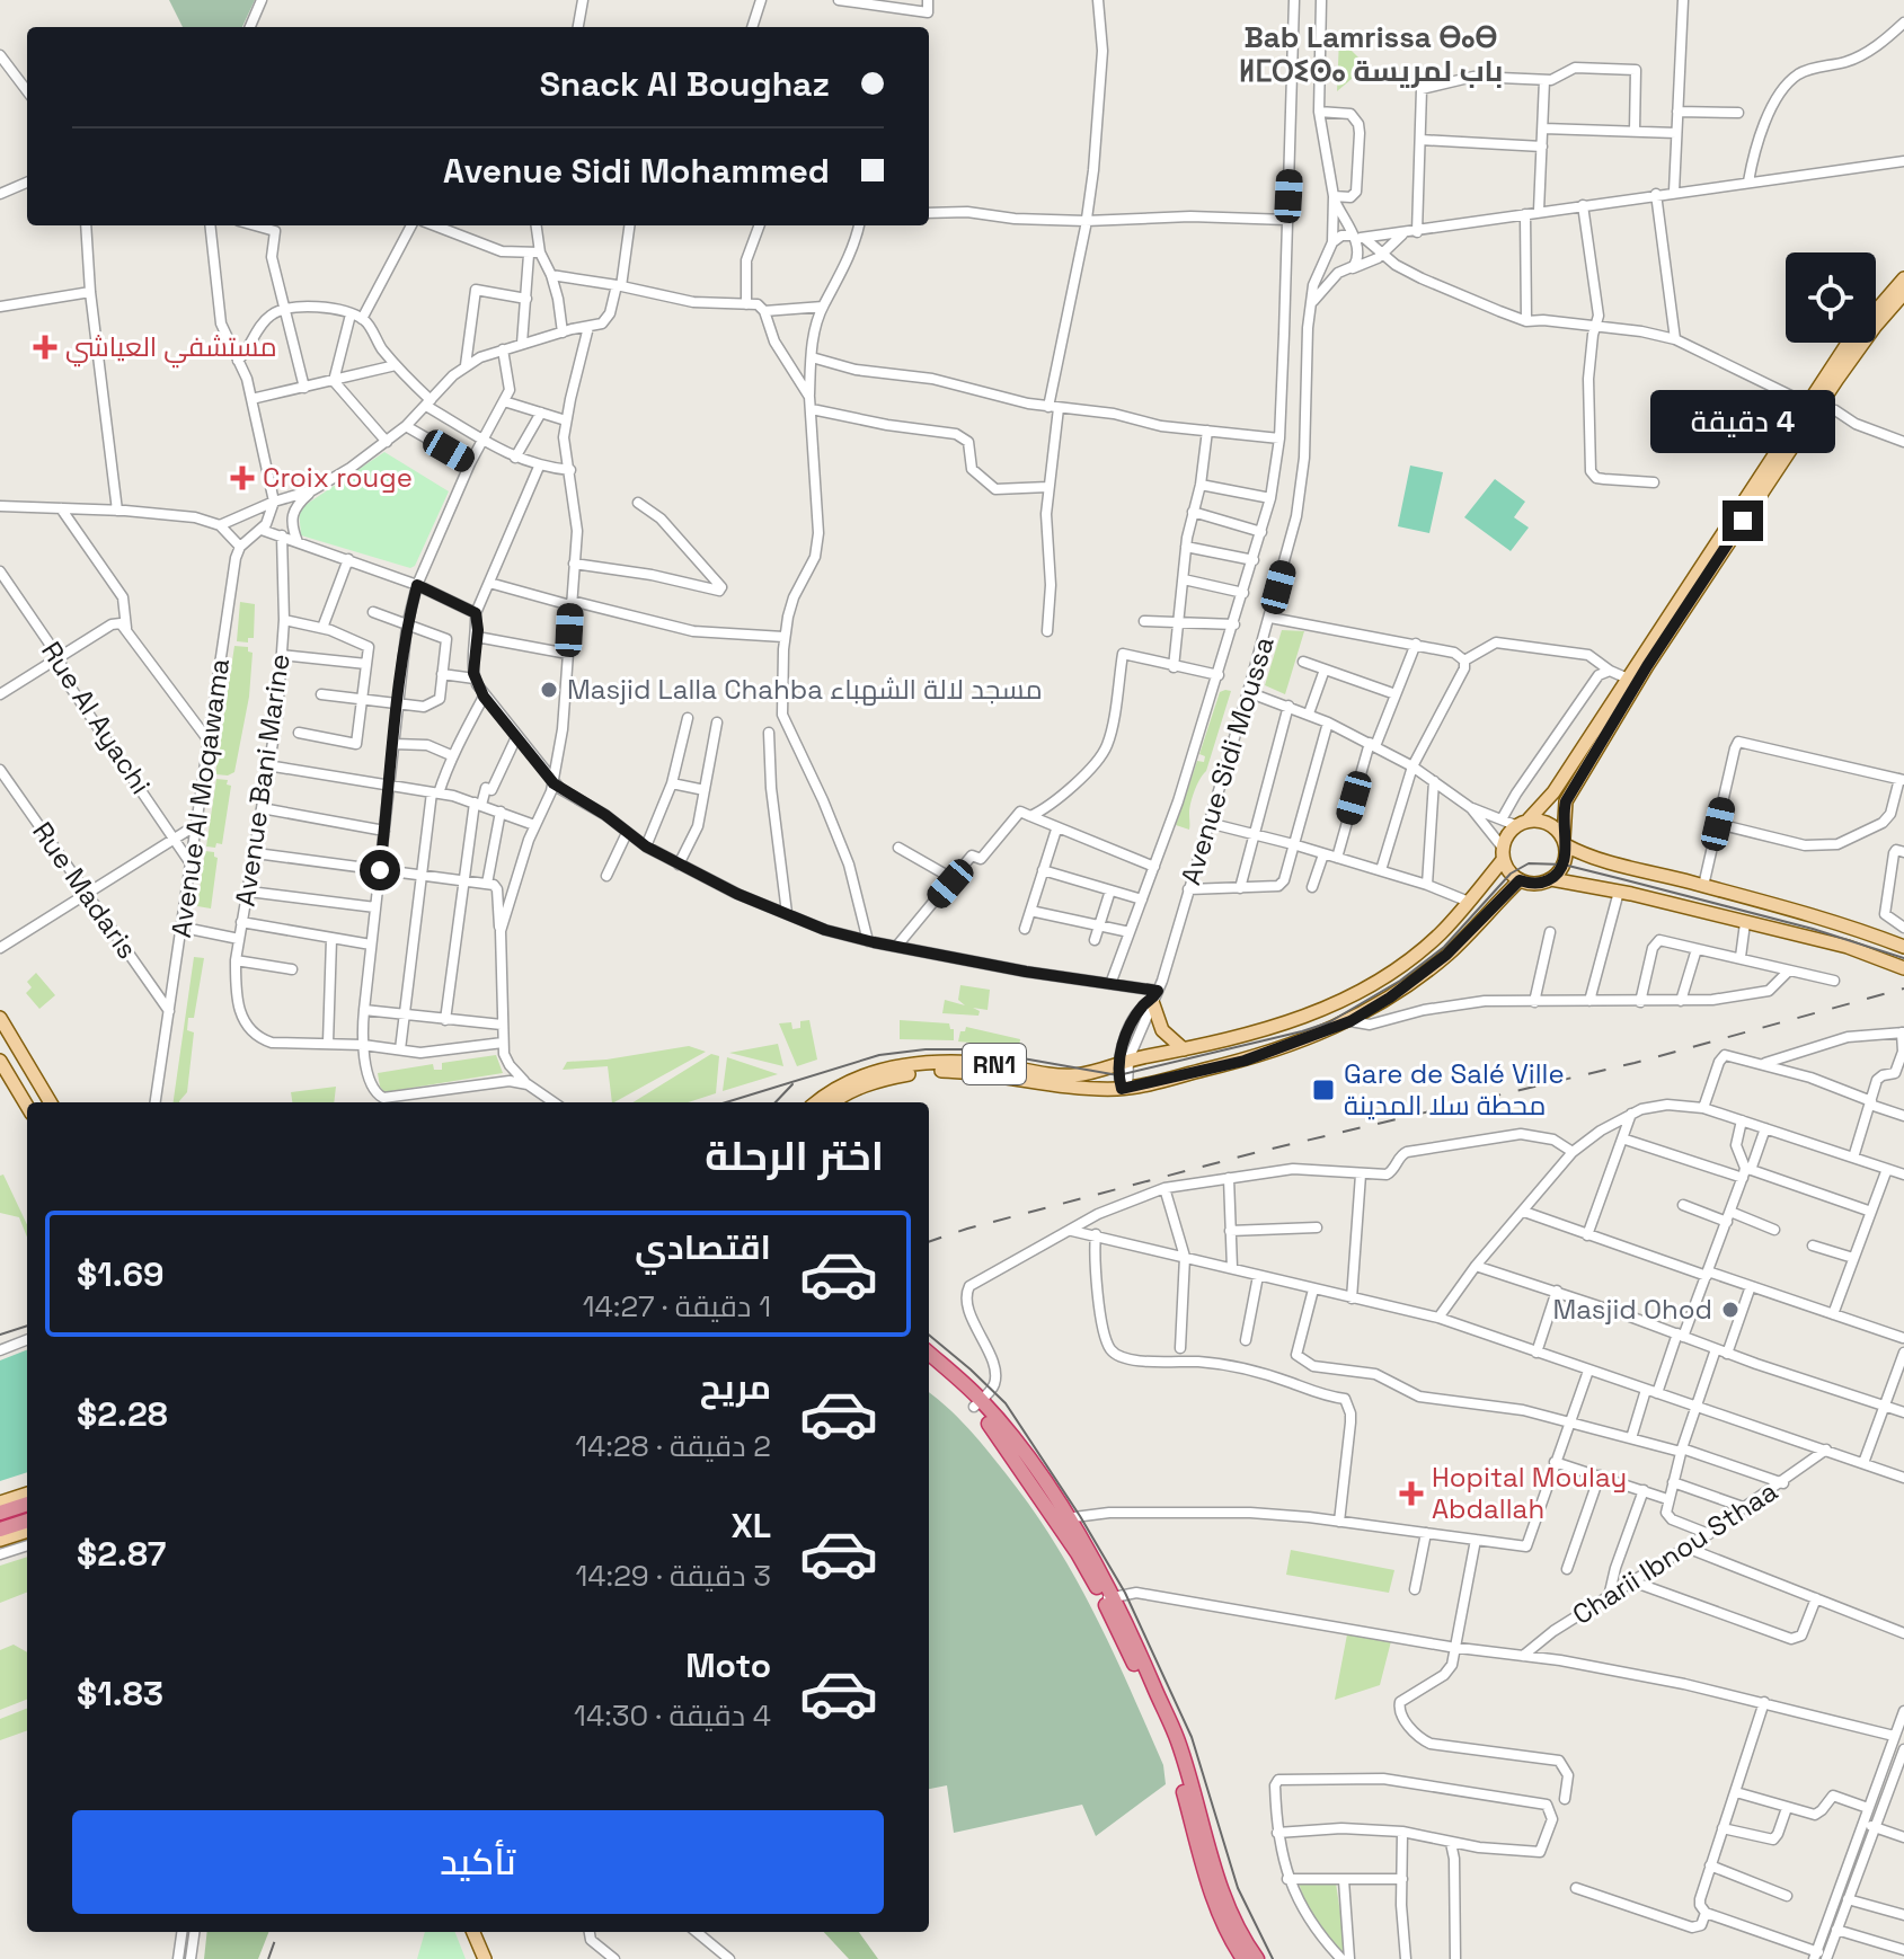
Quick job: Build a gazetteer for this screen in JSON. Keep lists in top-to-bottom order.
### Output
{
  "streets": {
    "main road": ["RN1"],
    "street": [
      "Rue Al Ayachi",
      "Avenue Sidi Moussa",
      "Avenue Bani Marine",
      "Avenue Al Moqawama",
      "Rue Madaris",
      "Charii Ibnou Sthaa"
    ]
  },
  "crossings": [
    ["Rue Al Ayachi", "Avenue Al Moqawama"],
    ["Avenue Sidi Moussa", "RN1"],
    ["Avenue Al Moqawama", "Rue Madaris"]
  ],
  "districts": ["Bab Lamrissa ⴱⴰⴱ ⵍⵎⵔⵉⵙⴰ باب لمريسة"],
  "places": {
    "health": ["مستشفي العياشي", "Croix rouge", "Hopital Moulay Abdallah"],
    "other": ["Masjid Lalla Chahba مسجد لالة الشهباء", "Masjid Ohod"],
    "transit": ["Gare de Salé Ville محطة سلا المدينة"]
  },
  "page": {
    "banner": ["Snack Al Boughaz", "Avenue Sidi Mohammed"],
    "bubble": "4 دقيقة",
    "heading": "اختر الرحلة",
    "list": [
      {
        "name": "اقتصادي",
        "note": "1 دقيقة · 14:27",
        "value": "$1.69"
      },
      {
        "name": "مريح",
        "note": "2 دقيقة · 14:28",
        "value": "$2.28"
      },
      {
        "name": "XL",
        "note": "3 دقيقة · 14:29",
        "value": "$2.87"
      },
      {
        "name": "Moto",
        "note": "4 دقيقة · 14:30",
        "value": "$1.83"
      }
    ],
    "buttons": "تأكيد"
  }
}
